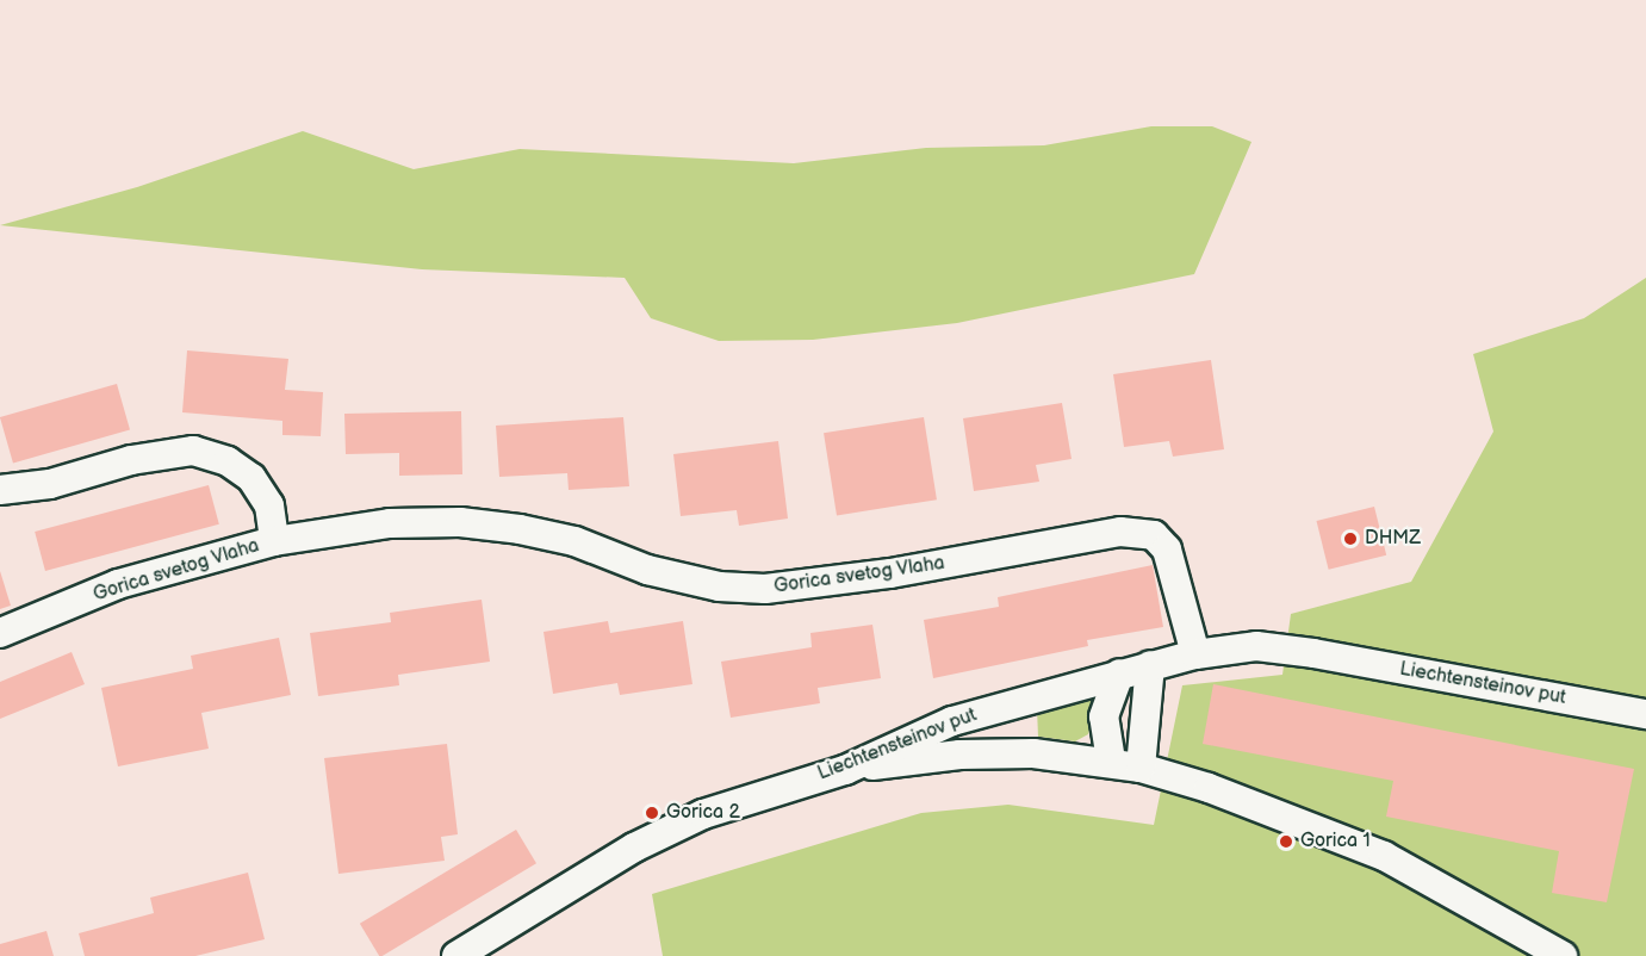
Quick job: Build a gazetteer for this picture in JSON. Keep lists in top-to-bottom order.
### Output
{
  "streets": {
    "street": ["Gorica svetog Vlaha", "Liechtensteinov put"]
  },
  "crossings": [
    ["Gorica svetog Vlaha", "Liechtensteinov put"]
  ],
  "places": ["DHMZ", "Gorica 2", "Gorica 1"]
}
